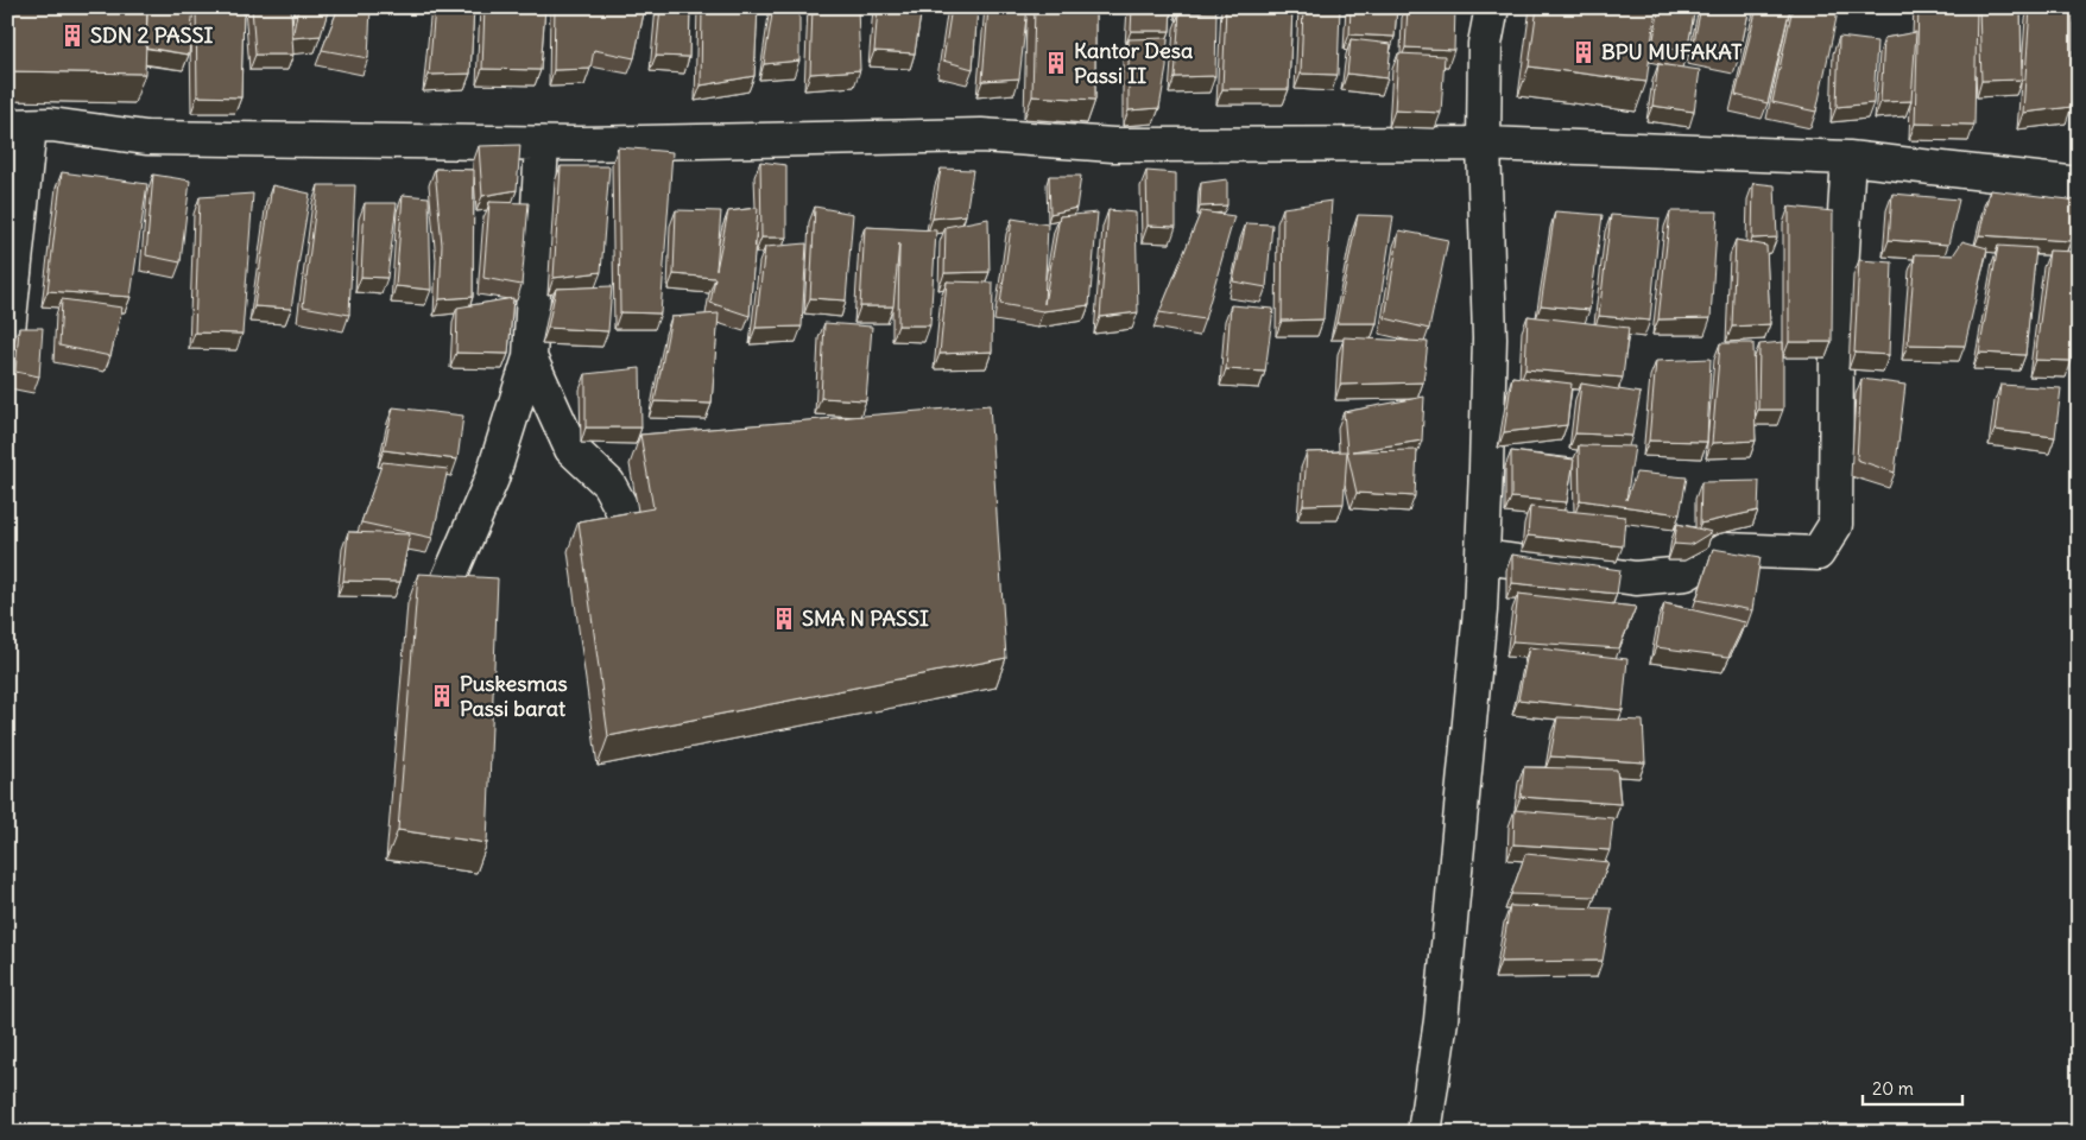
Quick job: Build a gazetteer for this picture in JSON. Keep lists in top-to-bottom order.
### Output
{
  "places": {
    "building": [
      "SDN 2 PASSI",
      "BPU MUFAKAT",
      "Kantor Desa Passi II",
      "SMA N PASSI",
      "Puskesmas Passi barat"
    ]
  },
  "scale_bar": "20 m"
}
